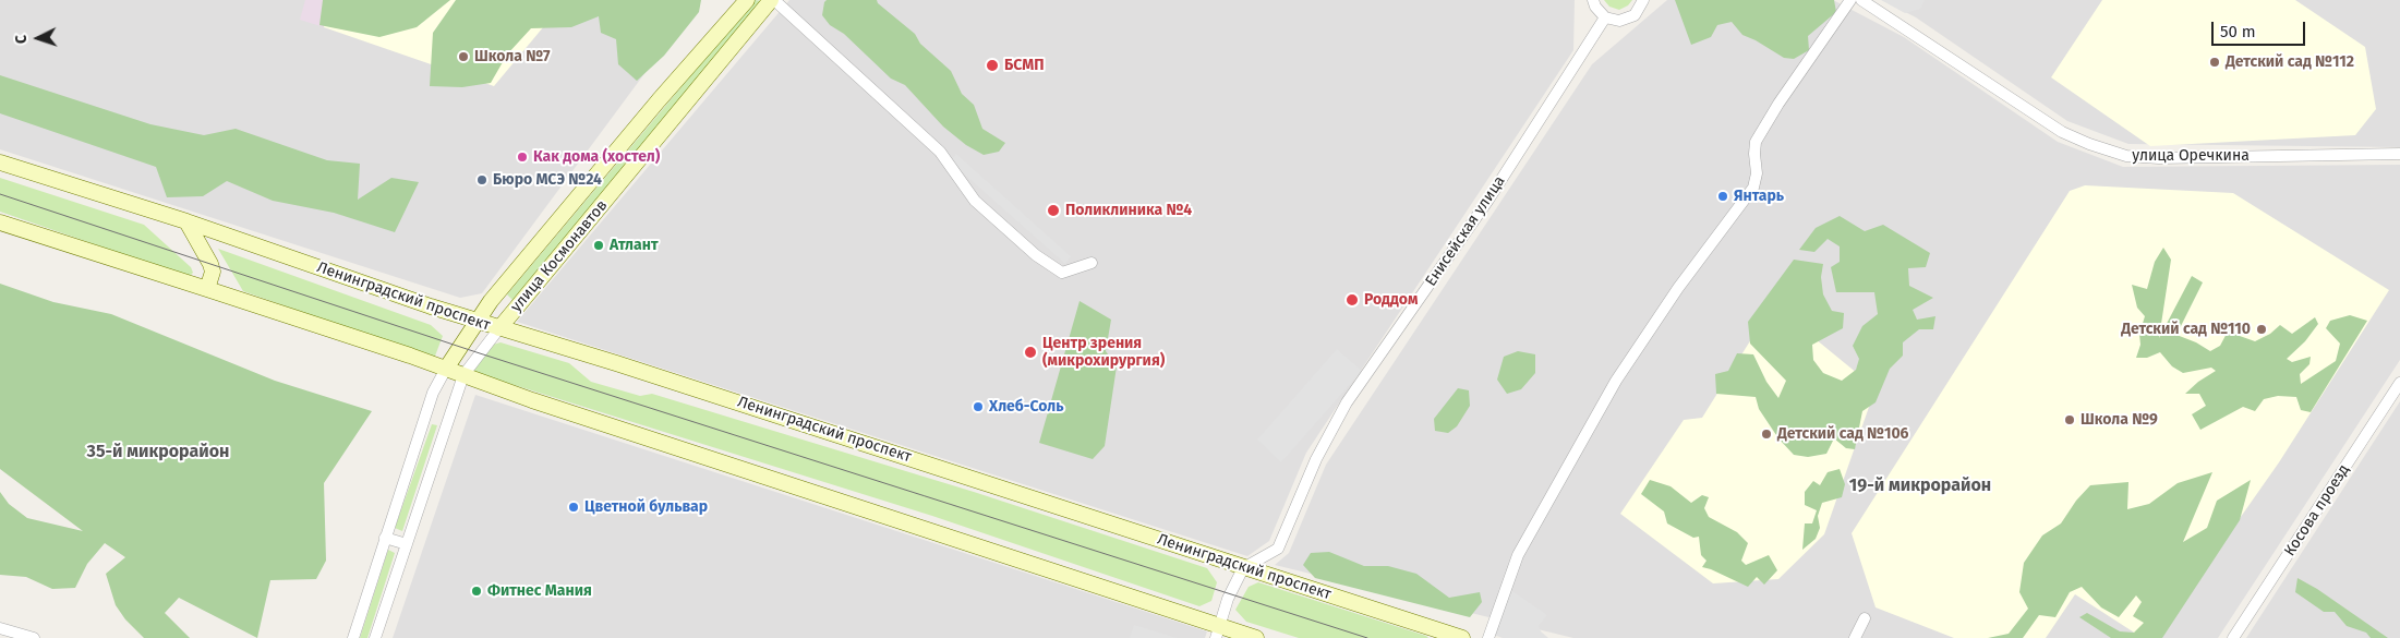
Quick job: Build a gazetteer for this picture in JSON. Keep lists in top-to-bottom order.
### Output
{
  "streets": {
    "main road": ["улица Космонавтов", "Ленинградский проспект"],
    "street": ["улица Оречкина", "Енисейская улица", "Косова проезд"]
  },
  "crossings": [
    ["Енисейская улица", "Ленинградский проспект"],
    ["улица Космонавтов", "Ленинградский проспект"]
  ],
  "districts": ["35-й микрорайон", "19-й микрорайон"],
  "places": [
    "Школа №7",
    "Детский сад №112",
    "БСМП",
    "Как дома (хостел)",
    "Бюро МСЭ №24",
    "Янтарь",
    "Поликлиника №4",
    "Атлант",
    "Роддом",
    "Детский сад №110",
    "Центр зрения (микрохирургия)",
    "Хлеб-Соль",
    "Школа №9",
    "Детский сад №106",
    "Цветной бульвар",
    "Фитнес Мания"
  ],
  "scale_bar": "50 m",
  "north": "left"
}
